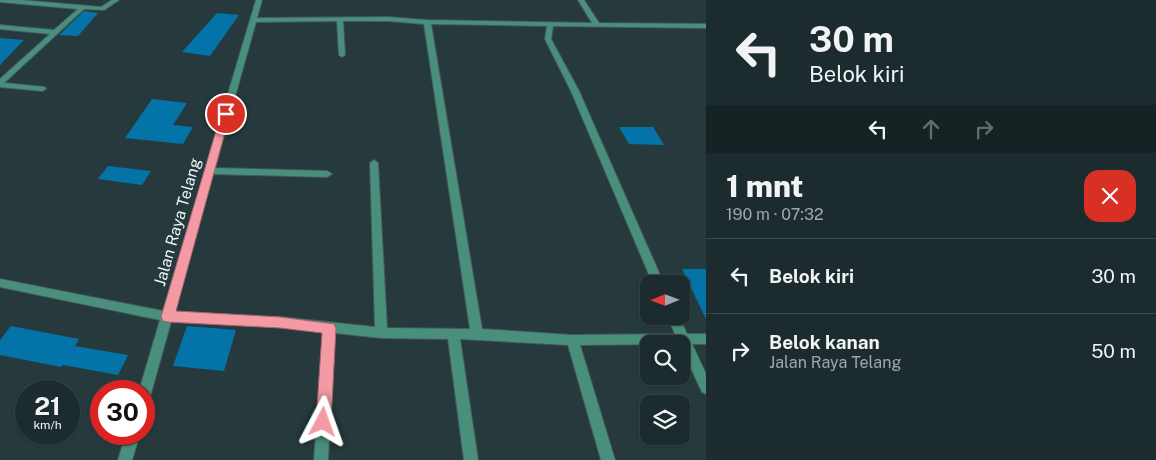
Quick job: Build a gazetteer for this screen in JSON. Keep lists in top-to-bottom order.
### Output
{
  "streets": {
    "street": ["Jalan Raya Telang"]
  },
  "north": "left",
  "page": {
    "turn": ["30 m", "Belok kiri"],
    "heading": ["1 mnt", "190 m · 07:32"],
    "list": [
      {
        "name": "Belok kiri",
        "value": "30 m"
      },
      {
        "name": "Belok kanan",
        "note": "Jalan Raya Telang",
        "value": "50 m"
      }
    ],
    "speed": "21 km/h",
    "limit": "30"
  }
}
